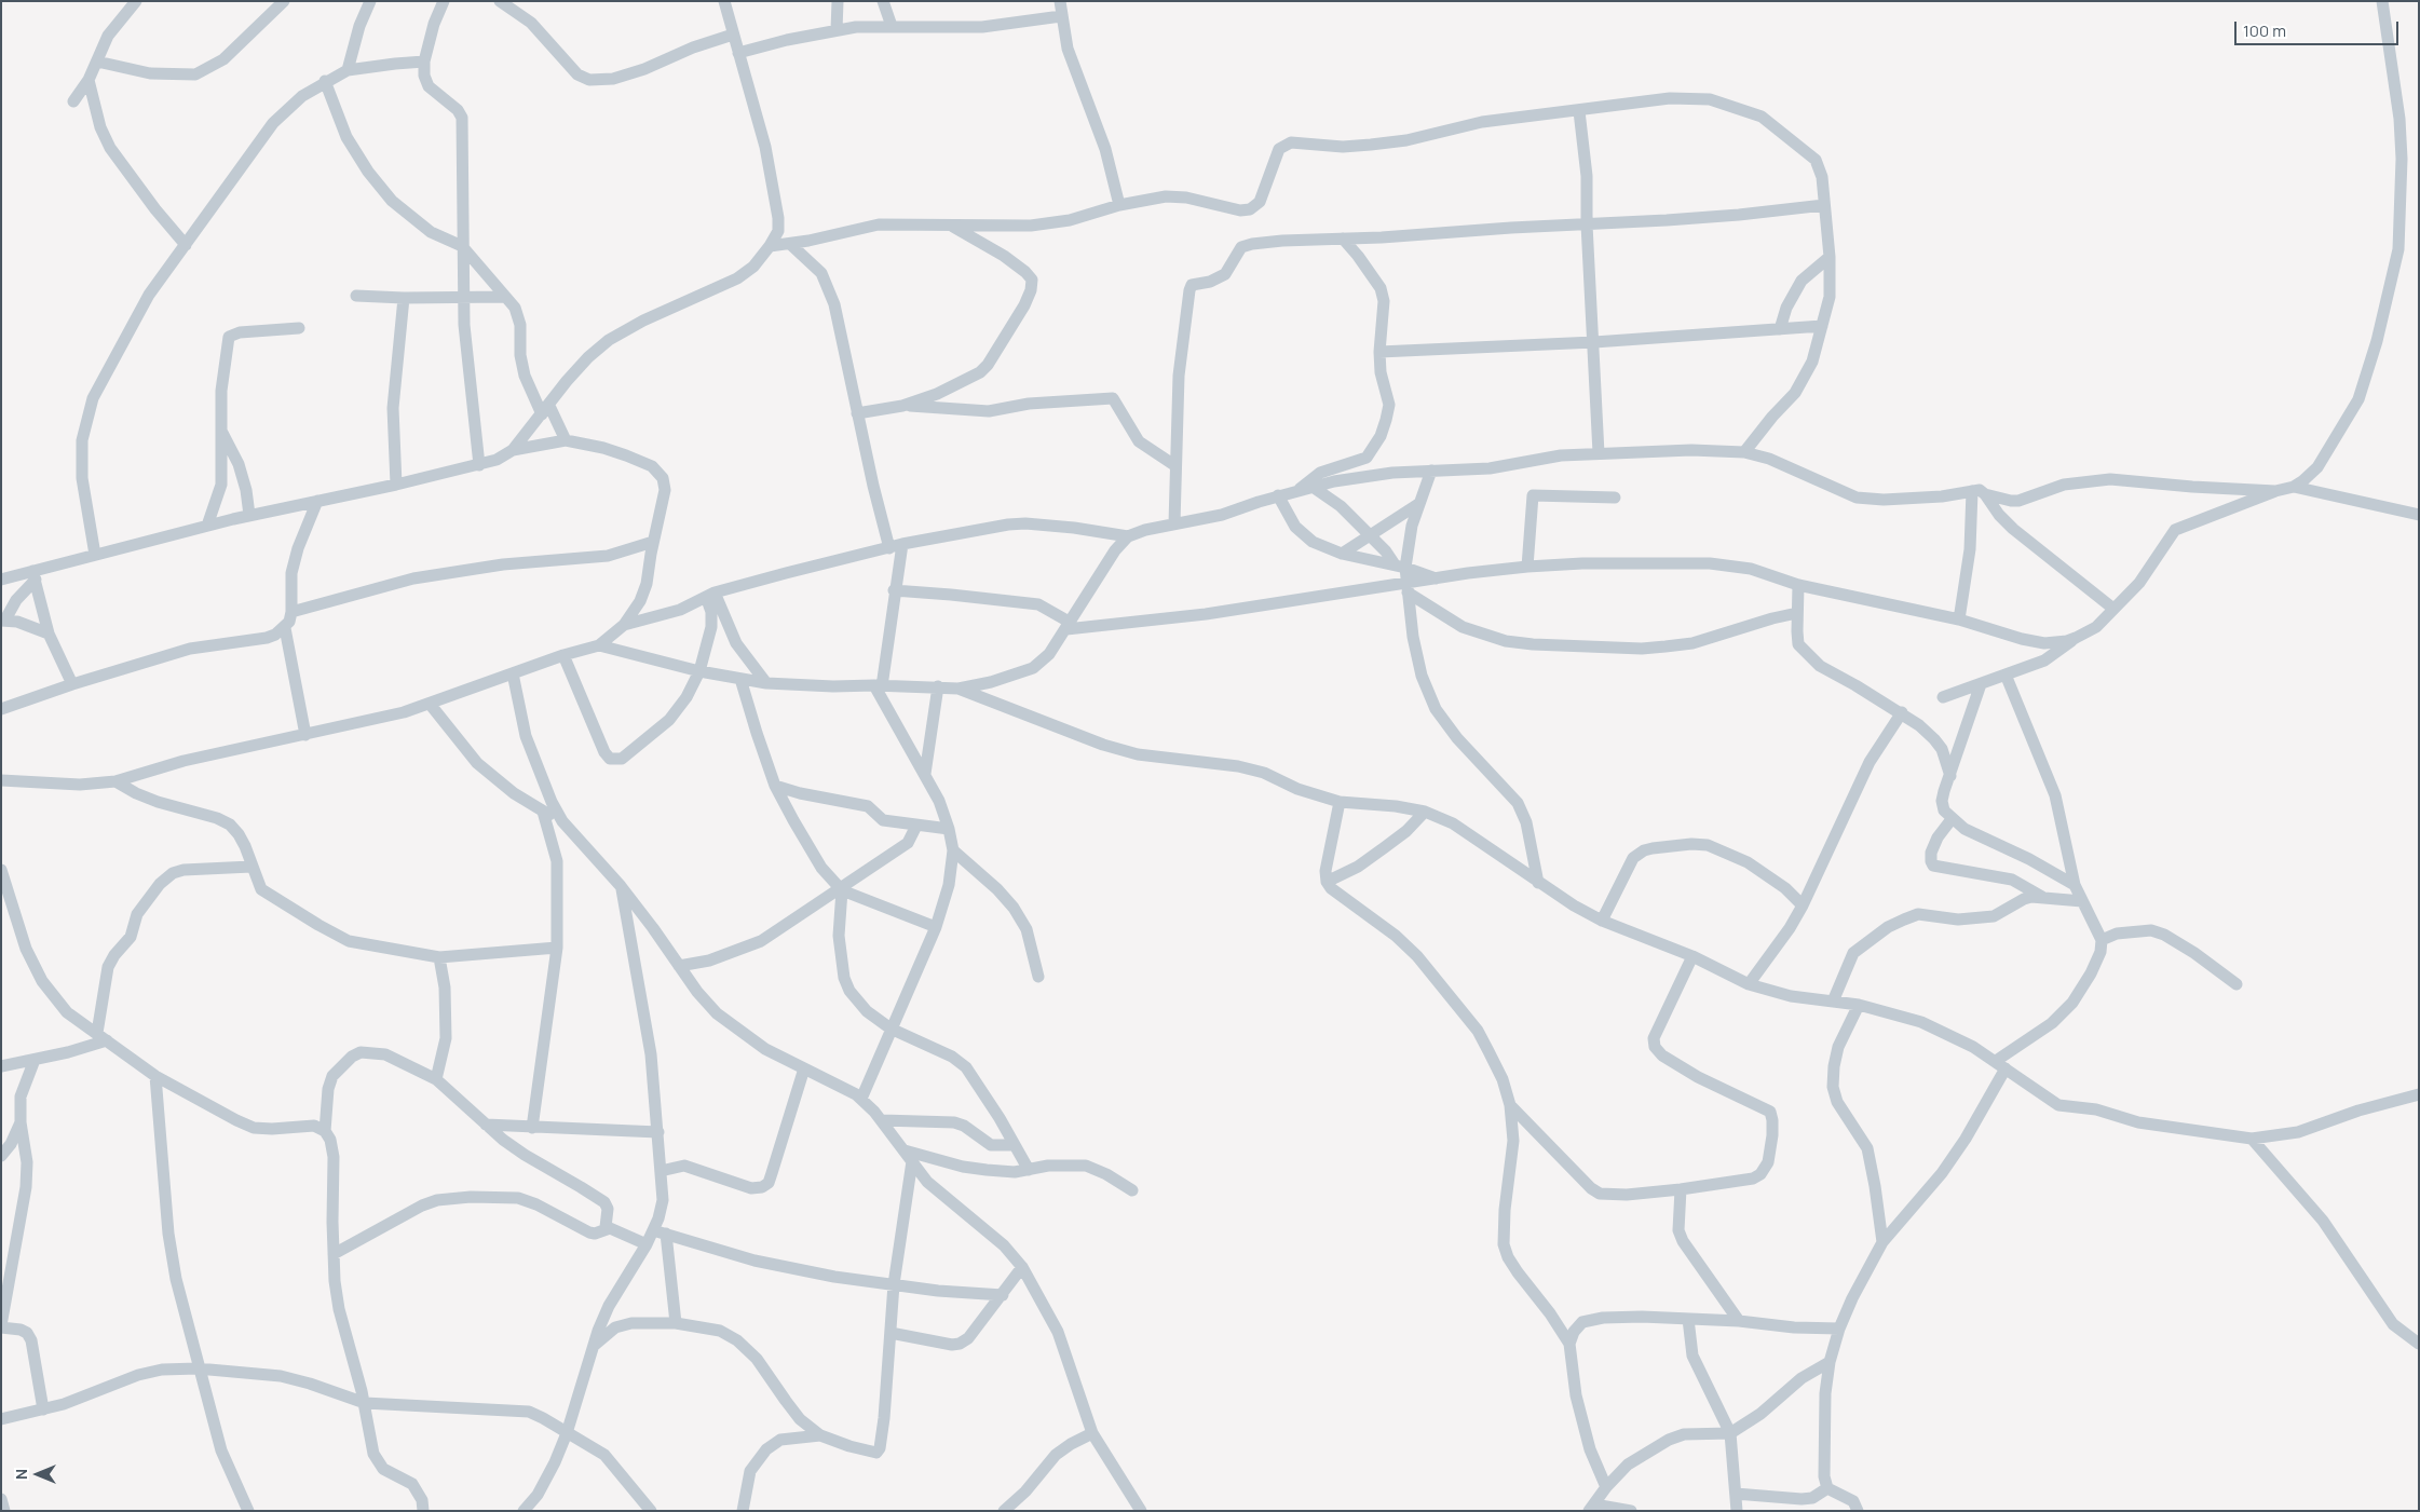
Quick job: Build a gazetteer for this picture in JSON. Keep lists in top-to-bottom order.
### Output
{
  "scale_bar": "100 m",
  "north": "left"
}
